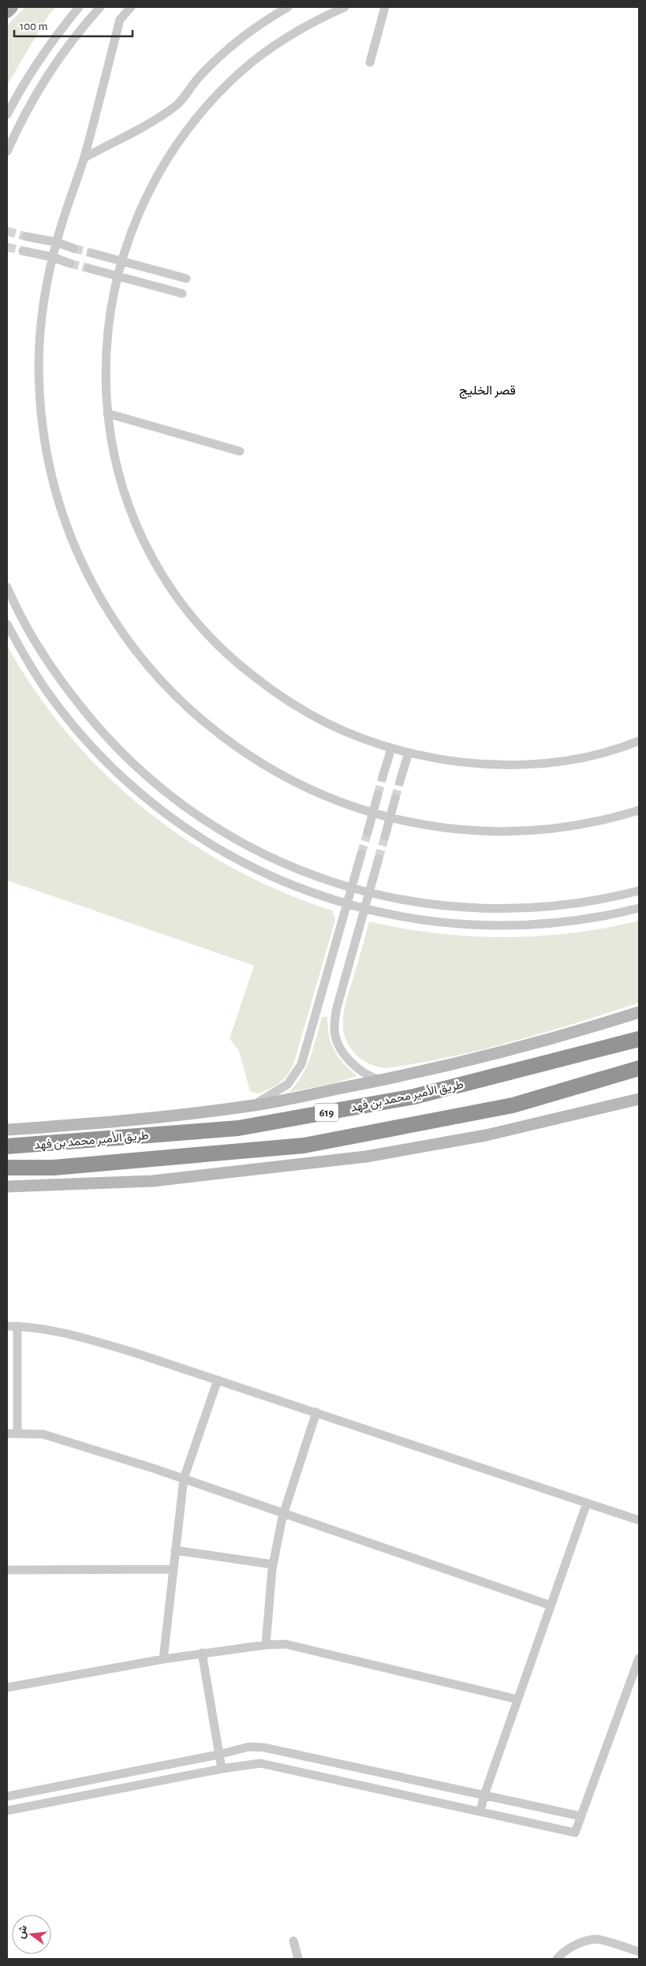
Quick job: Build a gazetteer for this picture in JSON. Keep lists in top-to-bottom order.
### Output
{
  "streets": {
    "highway": ["طريق الأمير محمد بن فهد", "619"]
  },
  "districts": ["قصر الخليج"],
  "scale_bar": "100 m",
  "north": "left"
}
